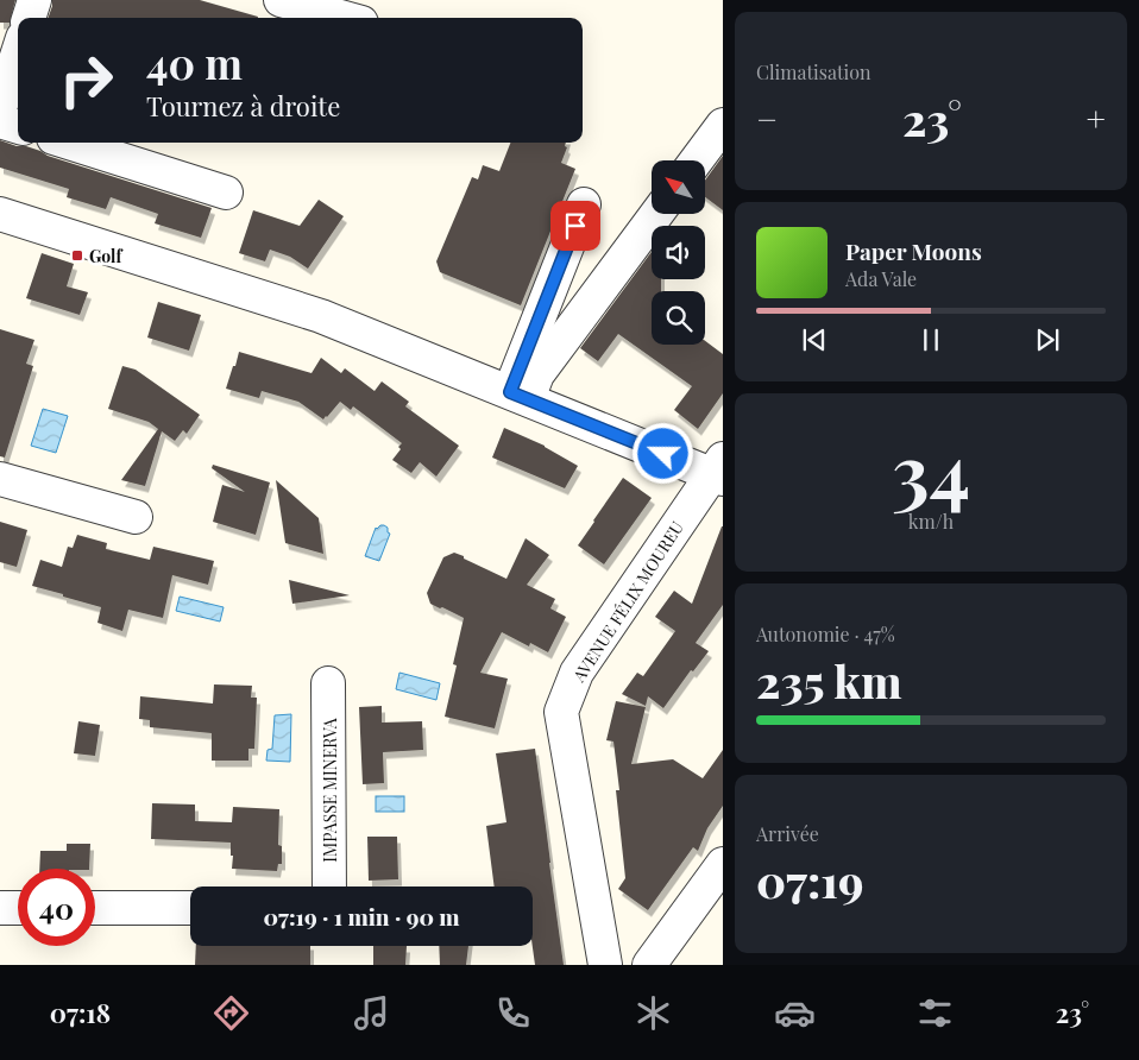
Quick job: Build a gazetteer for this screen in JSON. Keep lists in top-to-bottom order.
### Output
{
  "streets": {
    "street": ["AVENUE FÉLIX MOUREU", "IMPASSE MINERVA"]
  },
  "places": {
    "transit": ["Golf"]
  },
  "north": "top left",
  "page": {
    "tile": [
      "Climatisation",
      ["34", "km/h"],
      ["Autonomie · 47%", "235 km"],
      ["Arrivée", "07:19"]
    ],
    "turn": ["40 m", "Tournez à droite"],
    "heat": ["−", "23°", "+"],
    "song": ["Paper Moons", "Ada Vale"],
    "limit": "40",
    "trip": "07:19 · 1 min · 90 m",
    "tabs": ["07:18", "23°"]
  }
}
